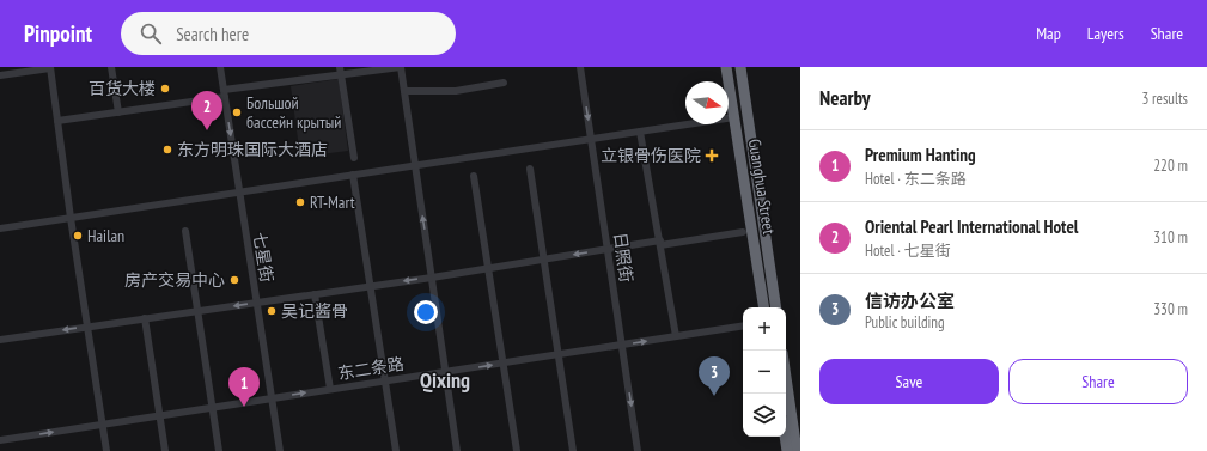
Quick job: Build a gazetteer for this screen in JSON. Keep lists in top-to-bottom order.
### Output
{
  "streets": {
    "highway": ["Guanghua Street"],
    "street": ["七星街", "日照街", "东二条路"]
  },
  "crossings": [
    ["七星街", "东二条路"],
    ["日照街", "东二条路"]
  ],
  "one_way": ["东二条路"],
  "districts": ["Qixing"],
  "places": {
    "other": [
      "百货大楼",
      "Большой бассейн крытый",
      "东方明珠国际大酒店",
      "RT-Mart",
      "Hailan",
      "房产交易中心",
      "吴记酱骨"
    ],
    "health": ["立银骨伤医院"]
  },
  "north": "right",
  "page": {
    "header": "Pinpoint",
    "search": "Search here",
    "nav": ["Map", "Layers", "Share"],
    "heading": ["Nearby", "3 results"],
    "pins": ["2", "3", "1"],
    "list": [
      {
        "mark": "1",
        "name": "Premium Hanting",
        "note": "Hotel · 东二条路",
        "value": "220 m"
      },
      {
        "mark": "2",
        "name": "Oriental Pearl International Hotel",
        "note": "Hotel · 七星街",
        "value": "310 m"
      },
      {
        "mark": "3",
        "name": "信访办公室",
        "note": "Public building",
        "value": "330 m"
      }
    ],
    "map_buttons": ["+", "−"],
    "buttons": ["Save", "Share"]
  }
}
